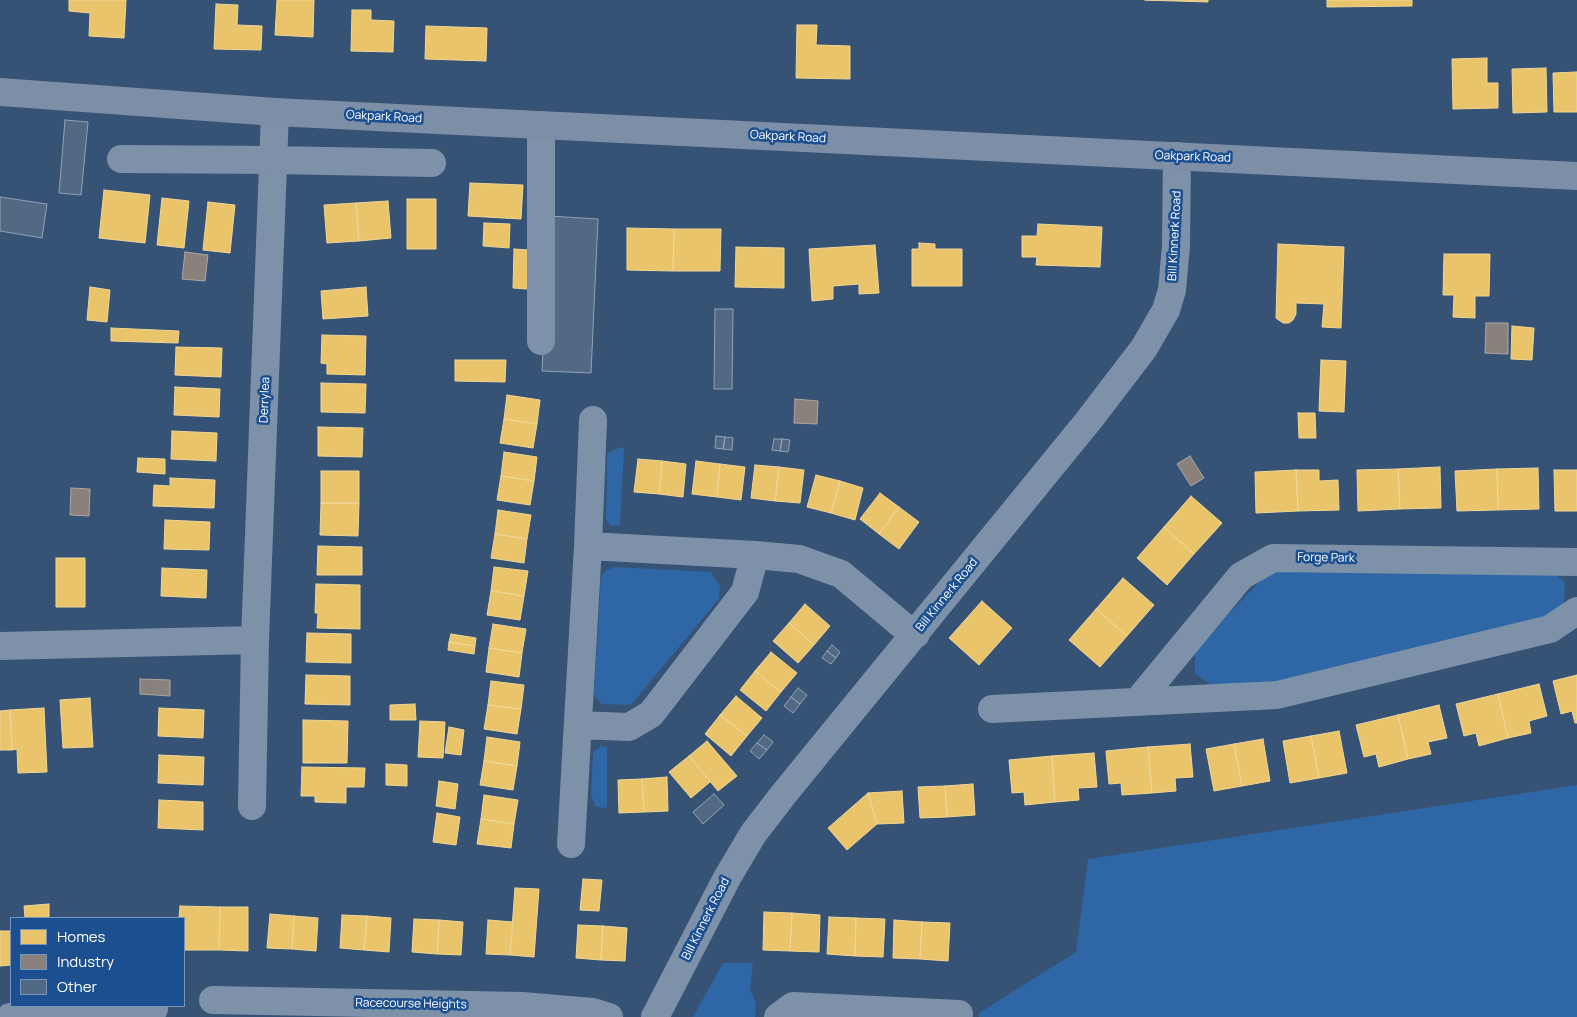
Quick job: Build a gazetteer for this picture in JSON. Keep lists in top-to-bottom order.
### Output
{
  "streets": {
    "main road": ["Oakpark Road"],
    "street": [
      "Bill Kinnerk Road",
      "Derrylea",
      "Forge Park",
      "Racecourse Heights"
    ]
  },
  "crossings": [
    ["Oakpark Road", "Bill Kinnerk Road"],
    ["Oakpark Road", "Derrylea"]
  ],
  "legend": ["Homes", "Industry", "Other"]
}
